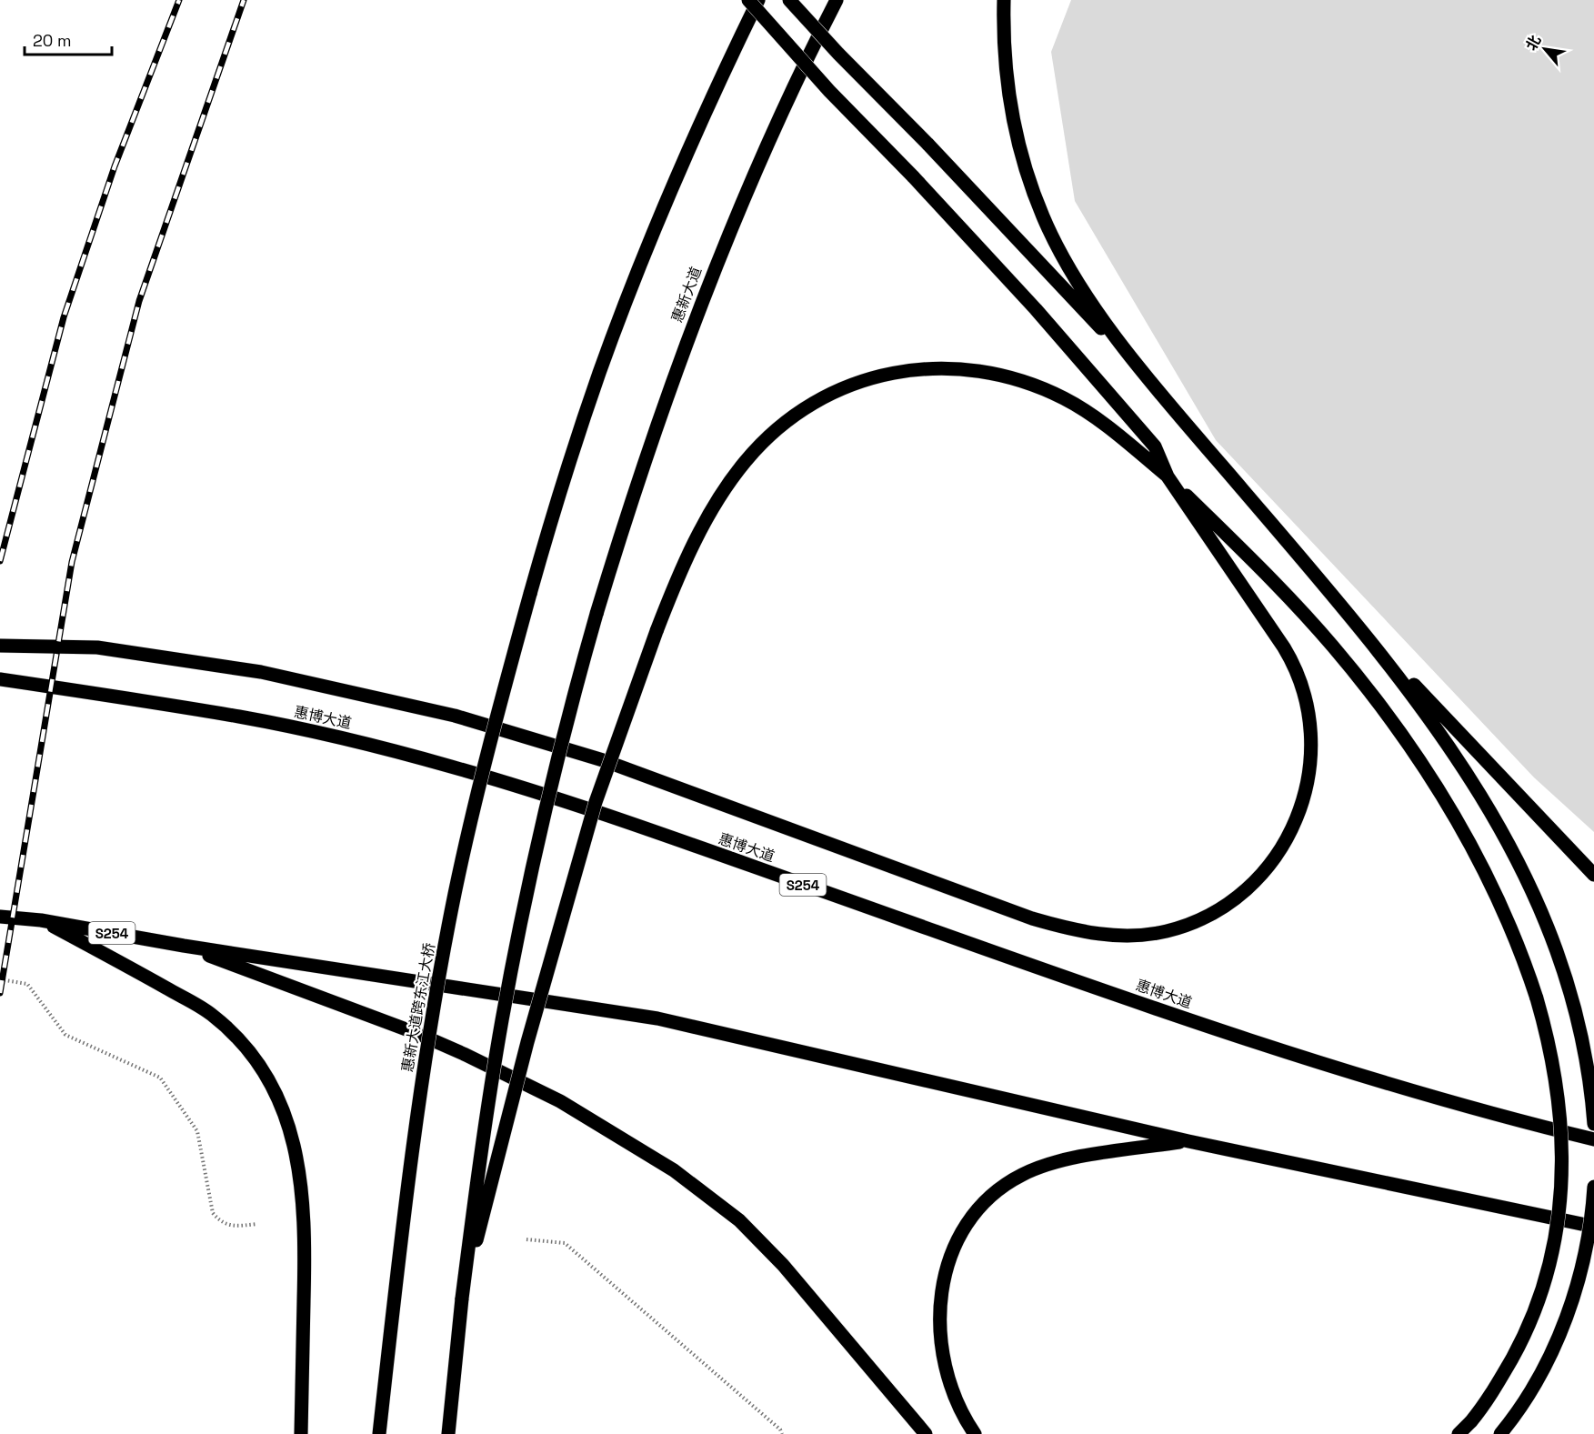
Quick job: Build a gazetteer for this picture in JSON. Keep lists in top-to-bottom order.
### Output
{
  "streets": {
    "main road": [
      "惠新大道",
      "惠博大道",
      "S254",
      "惠新大道跨东江大桥"
    ]
  },
  "scale_bar": "20 m",
  "north": "top left"
}
